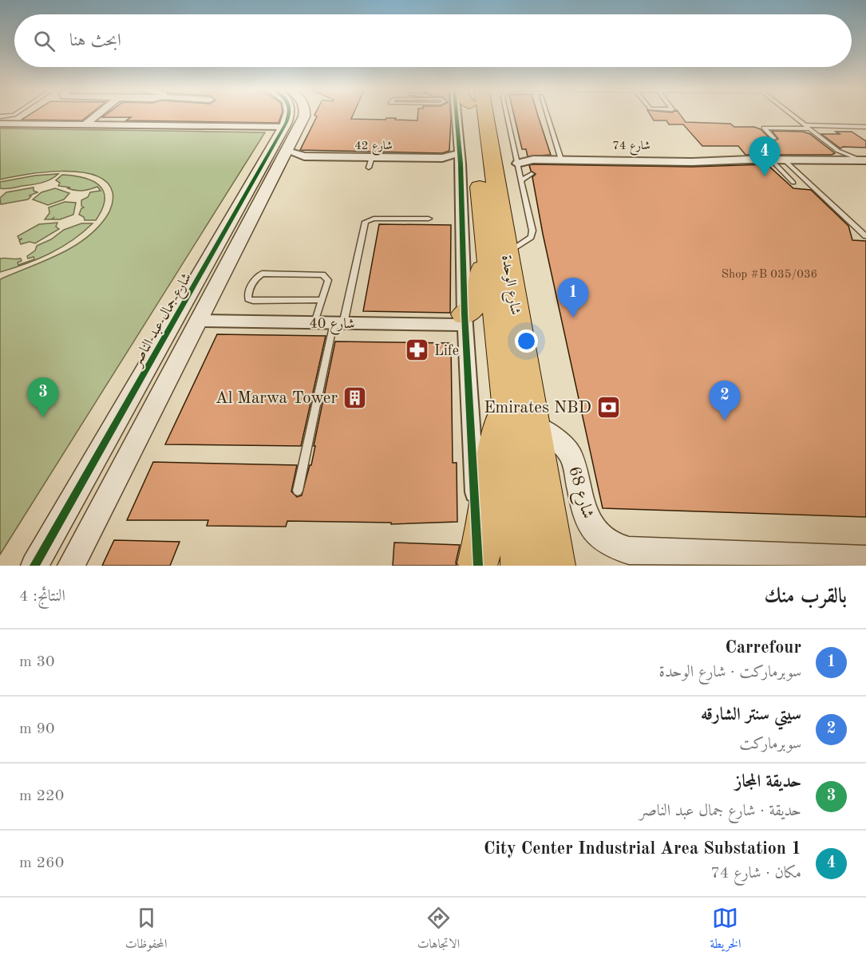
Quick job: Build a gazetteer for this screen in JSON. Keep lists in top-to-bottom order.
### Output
{
  "streets": {
    "highway": ["شارع الوحدة"],
    "street": [
      "شارع 42",
      "شارع 74",
      "شارع جمال عبد الناصر",
      "شارع 40",
      "شارع 68"
    ]
  },
  "crossings": [
    ["شارع 42", "شارع جمال عبد الناصر"],
    ["شارع 74", "شارع الوحدة"],
    ["شارع الوحدة", "شارع 68"],
    ["شارع جمال عبد الناصر", "شارع 40"]
  ],
  "places": {
    "pharmacy": ["Life"],
    "building": ["Al Marwa Tower"],
    "bank": ["Emirates NBD"]
  },
  "house_numbers": ["Shop #B 035/036"],
  "page": {
    "search": "ابحث هنا",
    "pins": [
      "4",
      "1",
      "3",
      "2"
    ],
    "heading": ["بالقرب منك", "النتائج: 4"],
    "list": [
      {
        "mark": "1",
        "name": "Carrefour",
        "note": "سوبرماركت · شارع الوحدة",
        "value": "30 m"
      },
      {
        "mark": "2",
        "name": "سيتي سنتر الشارقه",
        "note": "سوبرماركت",
        "value": "90 m"
      },
      {
        "mark": "3",
        "name": "حديقة المجاز",
        "note": "حديقة · شارع جمال عبد الناصر",
        "value": "220 m"
      },
      {
        "mark": "4",
        "name": "City Center Industrial Area Substation 1",
        "note": "مكان · شارع 74",
        "value": "260 m"
      }
    ],
    "nav": ["الخريطة", "الاتجاهات", "المحفوظات"]
  }
}
